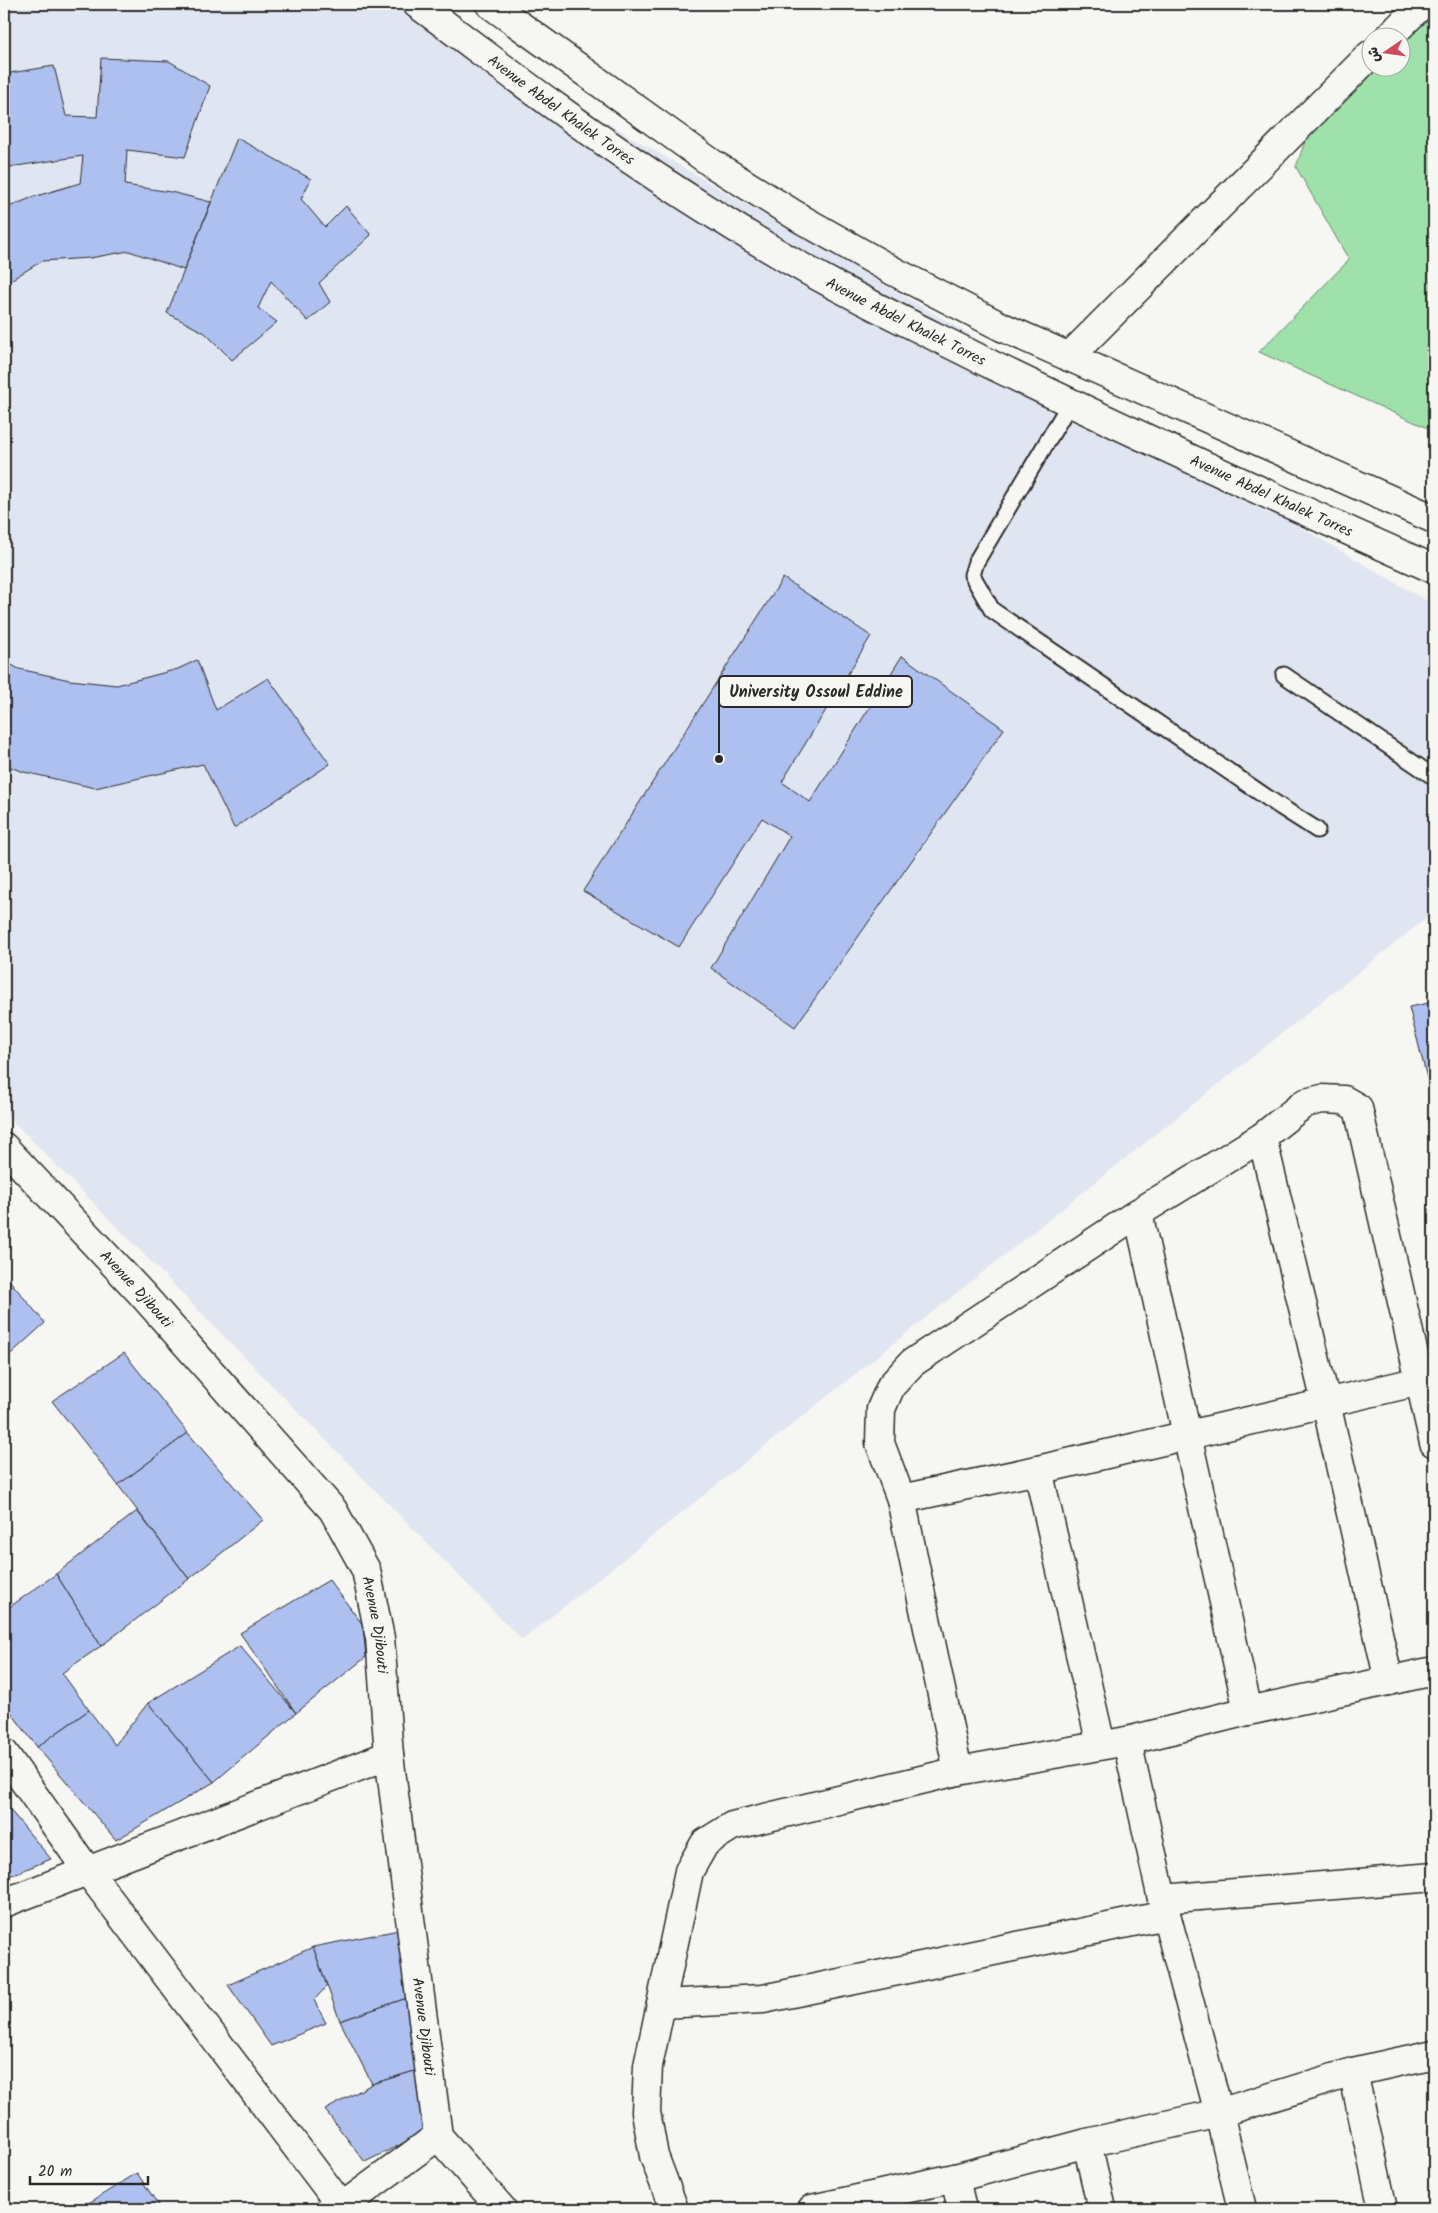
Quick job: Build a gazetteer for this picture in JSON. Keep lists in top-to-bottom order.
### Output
{
  "streets": {
    "street": ["Avenue Abdel Khalek Torres", "Avenue Djibouti"]
  },
  "places": ["University Ossoul Eddine"],
  "scale_bar": "20 m",
  "north": "left"
}
